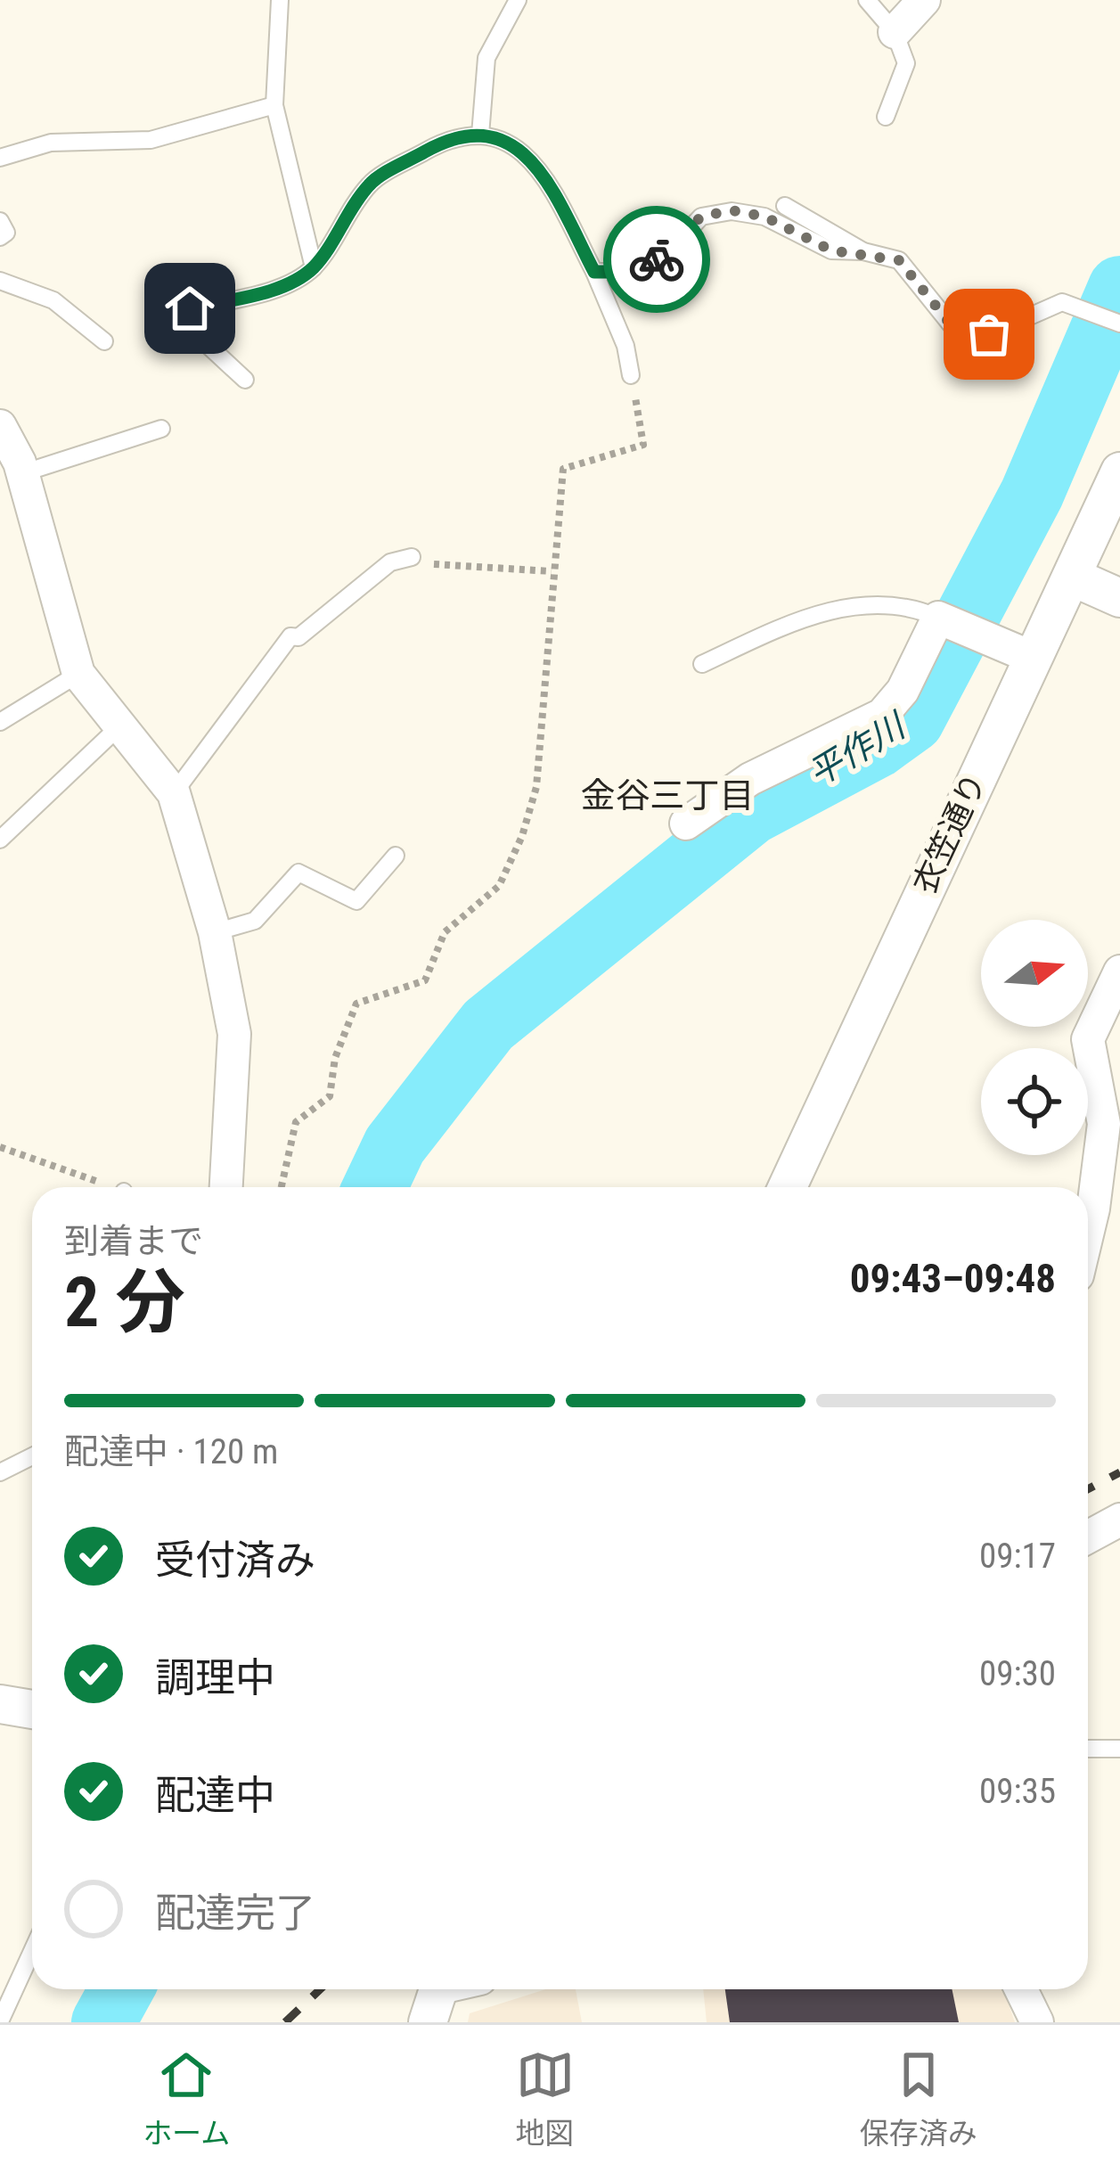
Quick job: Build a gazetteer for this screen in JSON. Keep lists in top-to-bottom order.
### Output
{
  "streets": {
    "street": ["衣笠通り"]
  },
  "districts": ["金谷三丁目"],
  "water": ["平作川"],
  "north": "right",
  "page": {
    "heading": ["2 分", "到着まで", "09:43–09:48"],
    "bar": "配達中 · 120 m",
    "list": [
      ["受付済み", "09:17"],
      ["調理中", "09:30"],
      ["配達中", "09:35"],
      "配達完了"
    ],
    "tabs": ["ホーム", "地図", "保存済み"]
  }
}
